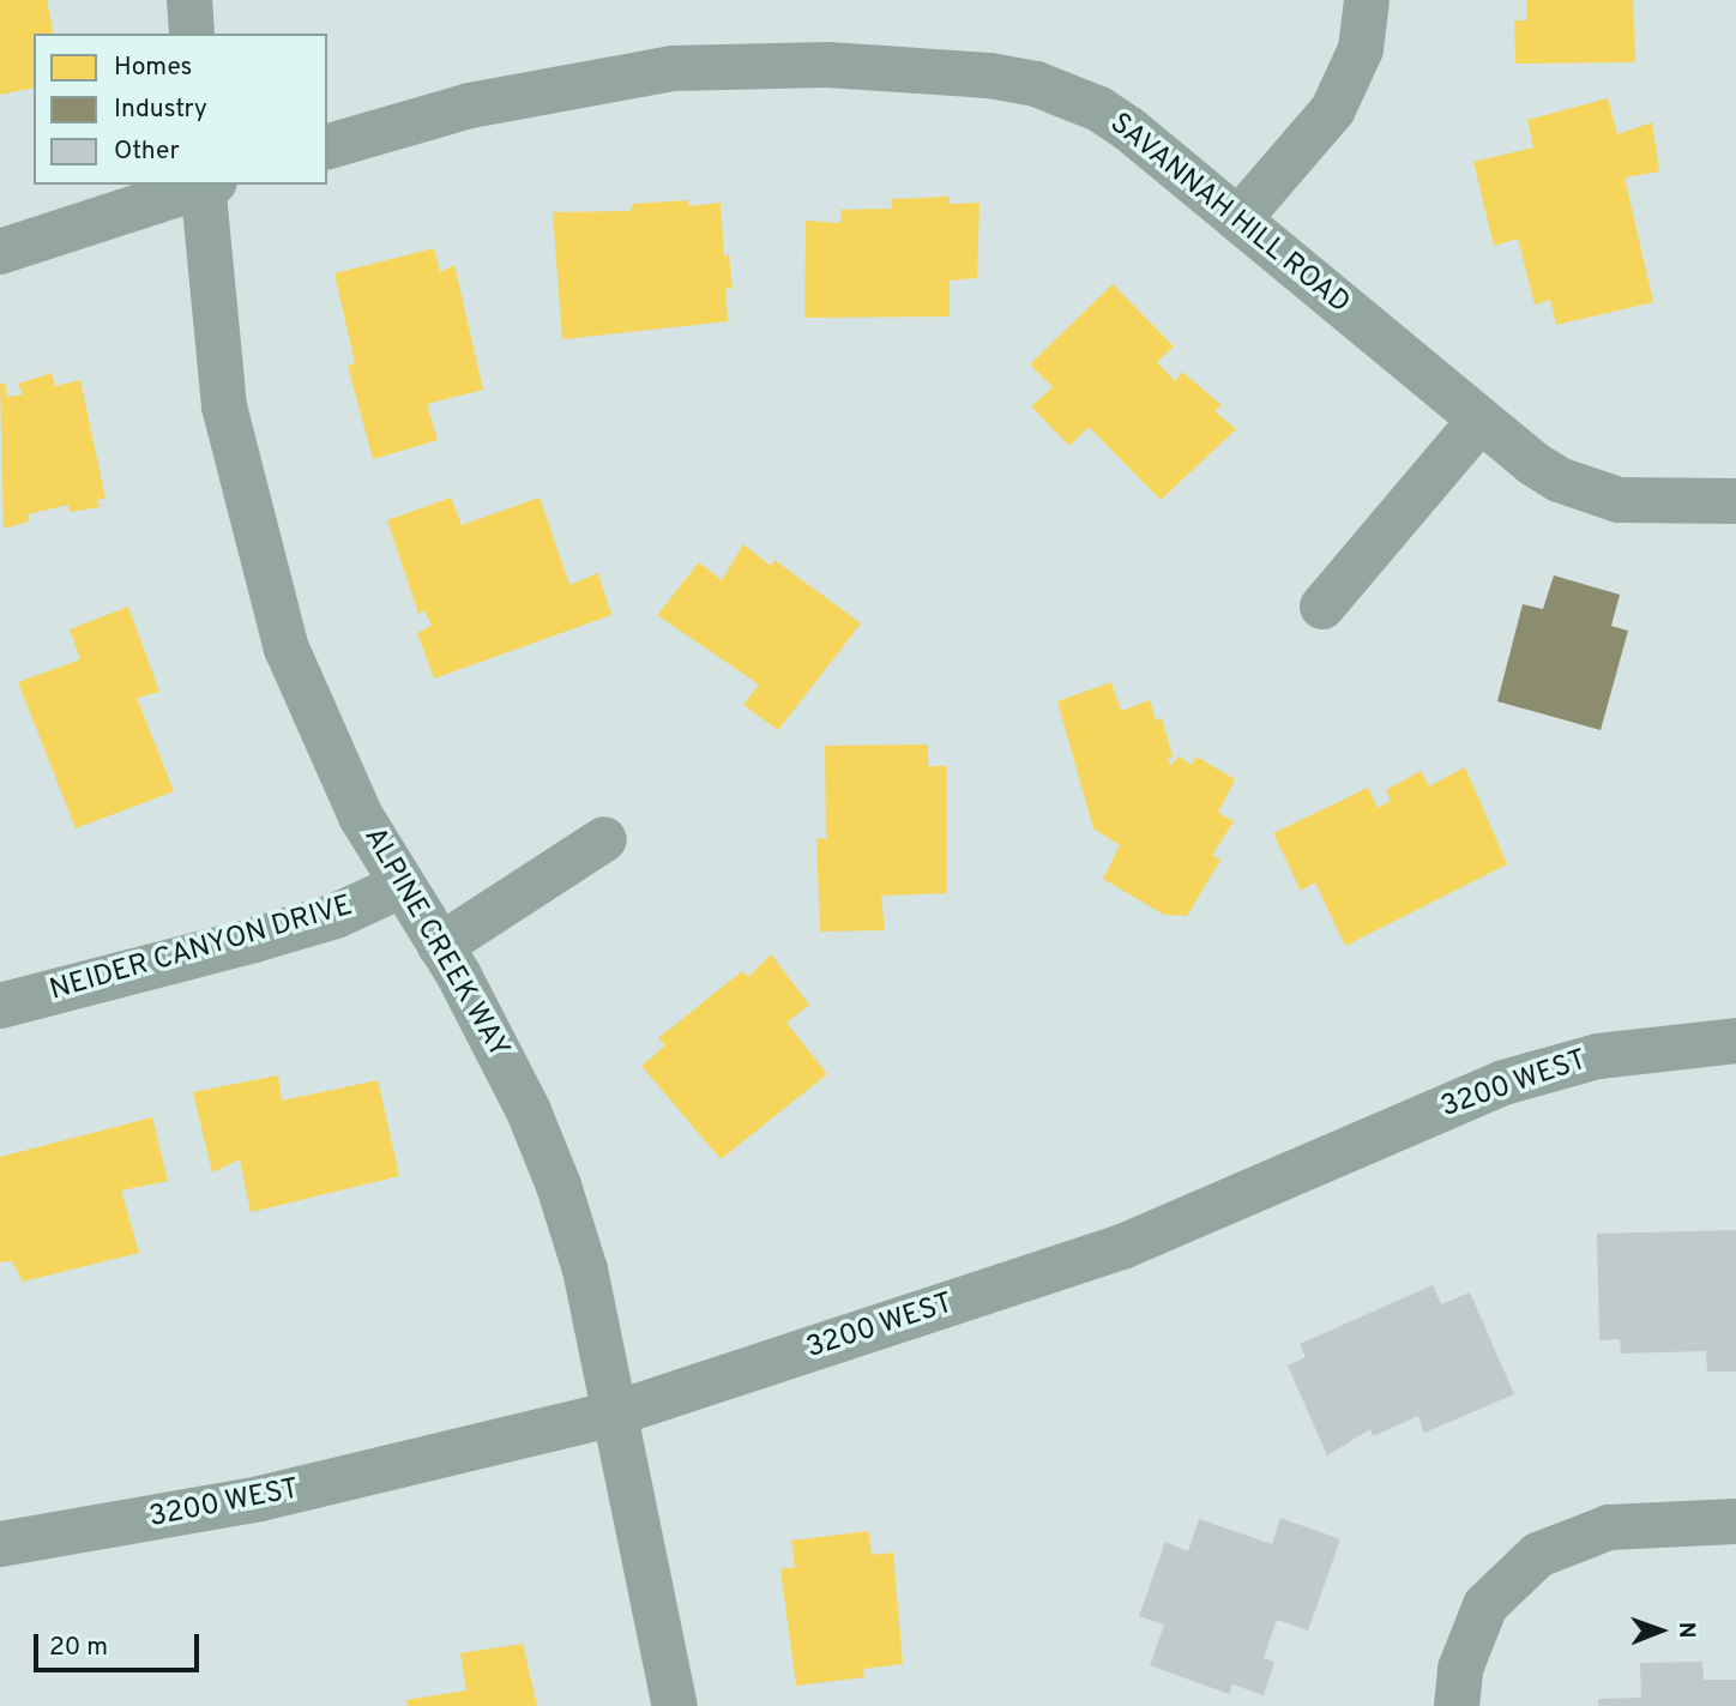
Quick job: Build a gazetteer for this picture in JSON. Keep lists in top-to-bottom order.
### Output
{
  "streets": {
    "street": [
      "SAVANNAH HILL ROAD",
      "ALPINE CREEK WAY",
      "NEIDER CANYON DRIVE",
      "3200 WEST"
    ]
  },
  "crossings": [
    ["ALPINE CREEK WAY", "NEIDER CANYON DRIVE"],
    ["ALPINE CREEK WAY", "3200 WEST"]
  ],
  "legend": ["Homes", "Industry", "Other"],
  "scale_bar": "20 m",
  "north": "right"
}
